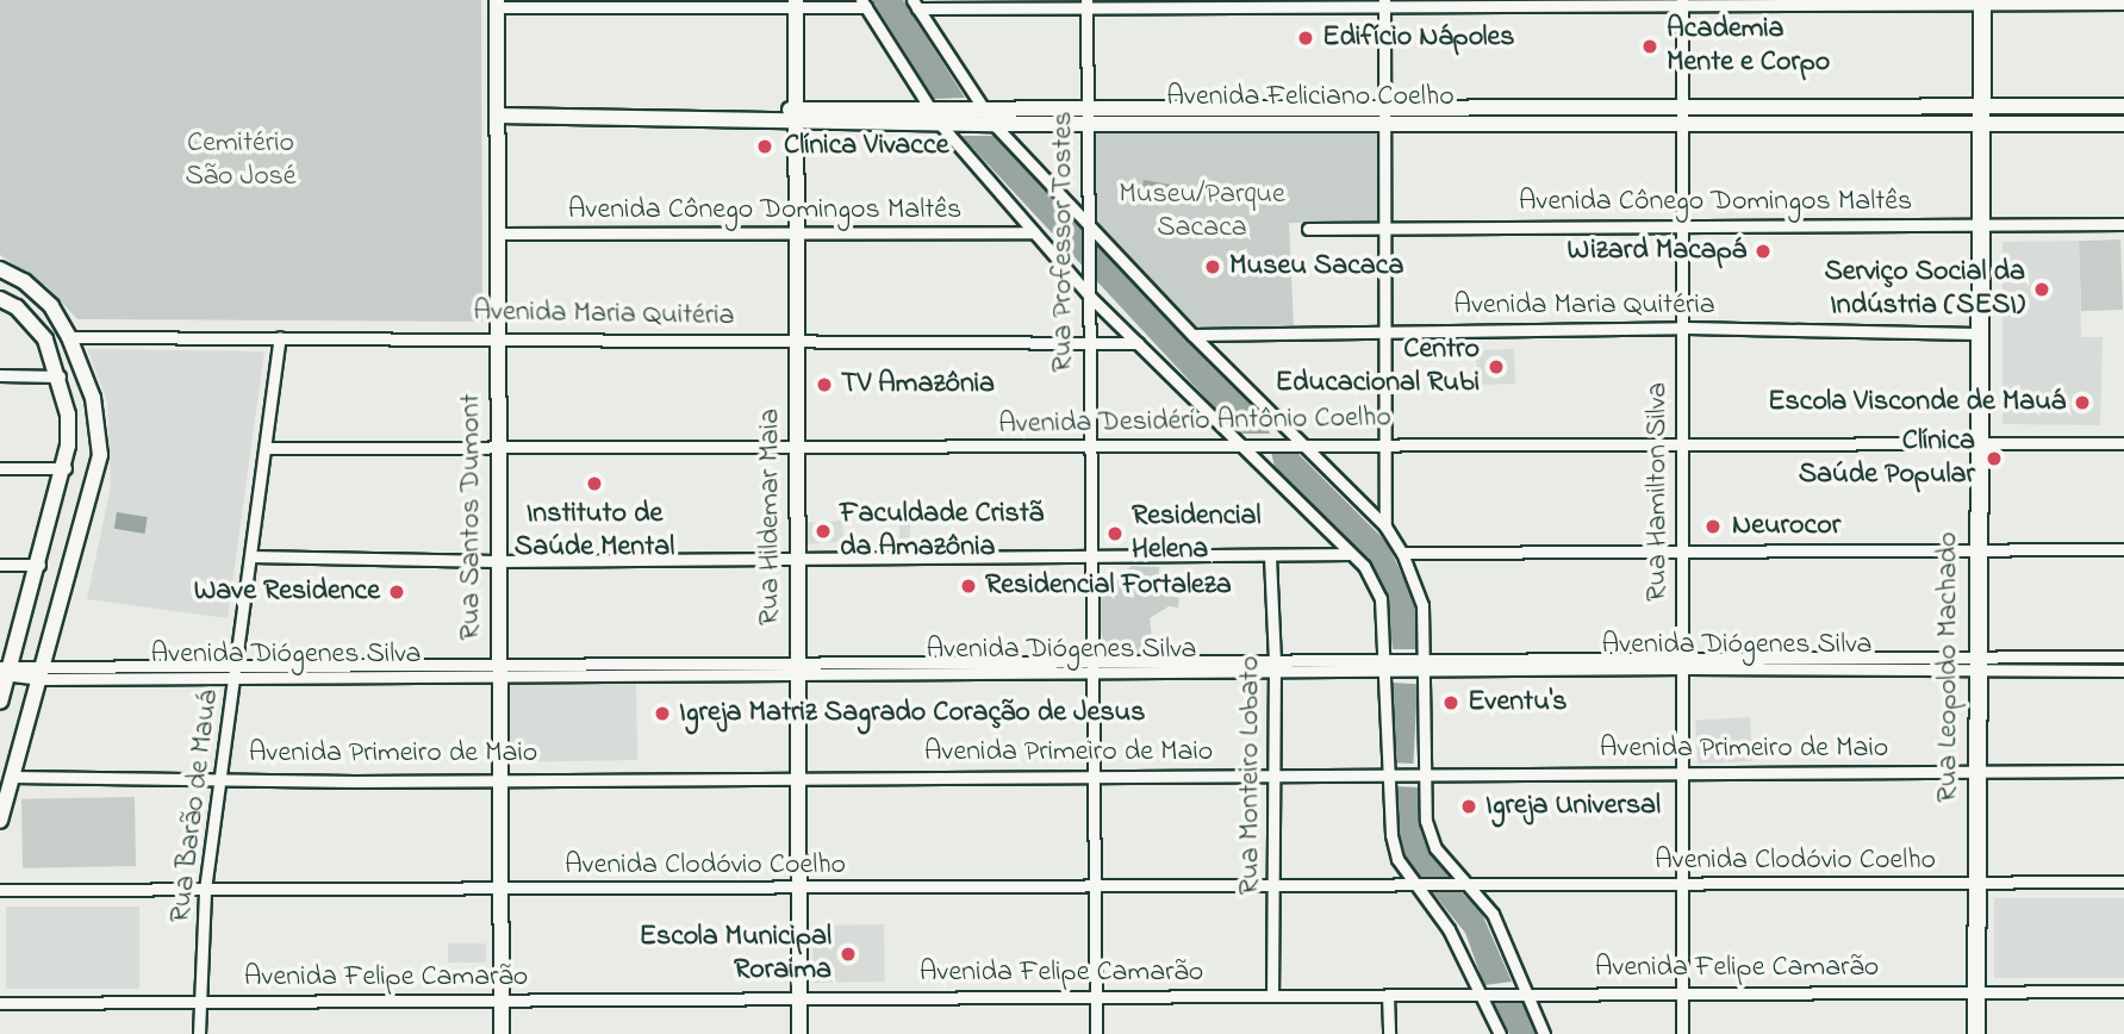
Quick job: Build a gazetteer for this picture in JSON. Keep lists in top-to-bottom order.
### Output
{
  "streets": {
    "main road": [
      "Avenida Feliciano Coelho",
      "Rua Santos Dumont",
      "Rua Hildemar Maia",
      "Rua Leopoldo Machado"
    ],
    "street": [
      "Avenida Cônego Domingos Maltês",
      "Rua Professor Tostes",
      "Avenida Maria Quitéria",
      "Avenida Desidério Antônio Coelho",
      "Rua Hamilton Silva",
      "Avenida Diógenes Silva",
      "Avenida Primeiro de Maio",
      "Rua Monteiro Lobato",
      "Rua Barão de Mauá",
      "Avenida Clodóvio Coelho",
      "Avenida Felipe Camarão"
    ]
  },
  "crossings": [
    ["Avenida Feliciano Coelho", "Rua Professor Tostes"],
    ["Avenida Feliciano Coelho", "Rua Hamilton Silva"],
    ["Avenida Feliciano Coelho", "Rua Santos Dumont"],
    ["Avenida Feliciano Coelho", "Rua Hildemar Maia"],
    ["Avenida Feliciano Coelho", "Rua Leopoldo Machado"],
    ["Avenida Cônego Domingos Maltês", "Rua Hamilton Silva"],
    ["Avenida Cônego Domingos Maltês", "Rua Santos Dumont"],
    ["Avenida Cônego Domingos Maltês", "Rua Hildemar Maia"],
    ["Avenida Cônego Domingos Maltês", "Rua Leopoldo Machado"],
    ["Rua Professor Tostes", "Avenida Maria Quitéria"],
    ["Rua Professor Tostes", "Avenida Desidério Antônio Coelho"],
    ["Rua Professor Tostes", "Avenida Diógenes Silva"],
    ["Rua Professor Tostes", "Avenida Primeiro de Maio"],
    ["Rua Professor Tostes", "Avenida Clodóvio Coelho"],
    ["Rua Professor Tostes", "Avenida Felipe Camarão"],
    ["Avenida Maria Quitéria", "Rua Hamilton Silva"],
    ["Avenida Maria Quitéria", "Rua Santos Dumont"],
    ["Avenida Maria Quitéria", "Rua Hildemar Maia"],
    ["Avenida Maria Quitéria", "Rua Leopoldo Machado"],
    ["Avenida Maria Quitéria", "Rua Barão de Mauá"],
    ["Avenida Desidério Antônio Coelho", "Rua Hamilton Silva"],
    ["Avenida Desidério Antônio Coelho", "Rua Santos Dumont"],
    ["Avenida Desidério Antônio Coelho", "Rua Hildemar Maia"],
    ["Avenida Desidério Antônio Coelho", "Rua Leopoldo Machado"],
    ["Avenida Desidério Antônio Coelho", "Rua Barão de Mauá"],
    ["Rua Hamilton Silva", "Avenida Diógenes Silva"],
    ["Rua Hamilton Silva", "Avenida Primeiro de Maio"],
    ["Rua Hamilton Silva", "Avenida Clodóvio Coelho"],
    ["Rua Hamilton Silva", "Avenida Felipe Camarão"],
    ["Rua Santos Dumont", "Avenida Diógenes Silva"],
    ["Rua Santos Dumont", "Avenida Primeiro de Maio"],
    ["Rua Santos Dumont", "Avenida Clodóvio Coelho"],
    ["Rua Santos Dumont", "Avenida Felipe Camarão"],
    ["Rua Hildemar Maia", "Avenida Diógenes Silva"],
    ["Rua Hildemar Maia", "Avenida Primeiro de Maio"],
    ["Rua Hildemar Maia", "Avenida Clodóvio Coelho"],
    ["Rua Hildemar Maia", "Avenida Felipe Camarão"],
    ["Avenida Diógenes Silva", "Rua Leopoldo Machado"],
    ["Avenida Diógenes Silva", "Rua Monteiro Lobato"],
    ["Avenida Diógenes Silva", "Rua Barão de Mauá"],
    ["Rua Leopoldo Machado", "Avenida Primeiro de Maio"],
    ["Rua Leopoldo Machado", "Avenida Clodóvio Coelho"],
    ["Rua Leopoldo Machado", "Avenida Felipe Camarão"],
    ["Avenida Primeiro de Maio", "Rua Monteiro Lobato"],
    ["Avenida Primeiro de Maio", "Rua Barão de Mauá"],
    ["Rua Monteiro Lobato", "Avenida Clodóvio Coelho"],
    ["Rua Monteiro Lobato", "Avenida Felipe Camarão"],
    ["Rua Barão de Mauá", "Avenida Clodóvio Coelho"],
    ["Rua Barão de Mauá", "Avenida Felipe Camarão"]
  ],
  "parks": ["Cemitério São José", "Museu/Parque Sacaca"],
  "places": [
    "Edifício Nápoles",
    "Academia Mente e Corpo",
    "Clínica Vivacce",
    "Wizard Macapá",
    "Museu Sacaca",
    "Serviço Social da Indústria (SESI)",
    "Centro Educacional Rubi",
    "TV Amazônia",
    "Escola Visconde de Mauá",
    "Clínica Saúde Popular",
    "Instituto de Saúde Mental",
    "Neurocor",
    "Faculdade Cristã da Amazônia",
    "Residencial Helena",
    "Residencial Fortaleza",
    "Wave Residence",
    "Eventu's",
    "Igreja Matriz Sagrado Coração de Jesus",
    "Igreja Universal",
    "Escola Municipal Roraima"
  ]
}
